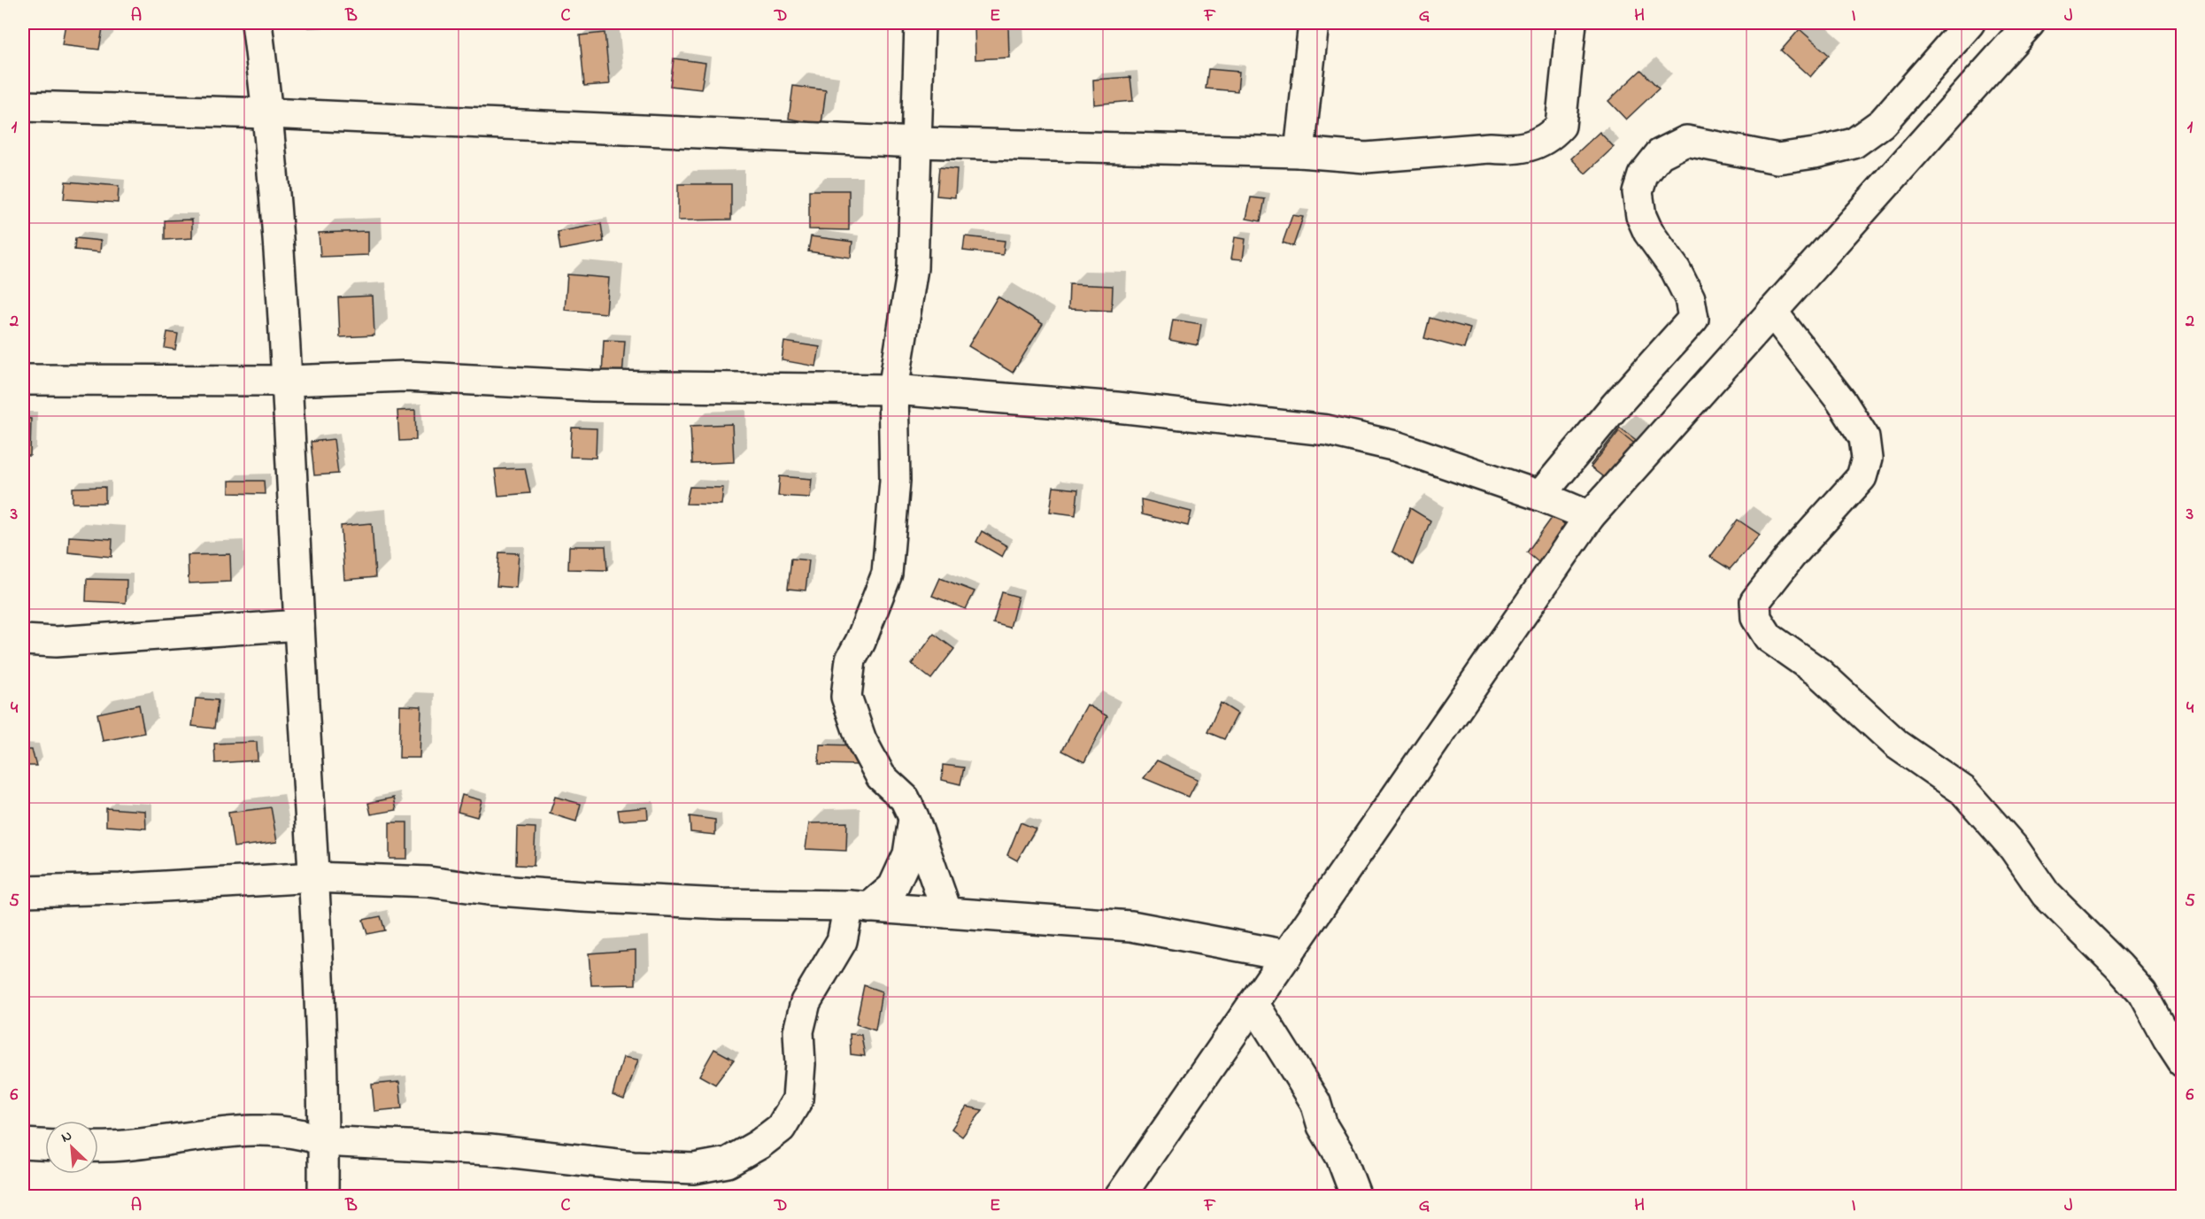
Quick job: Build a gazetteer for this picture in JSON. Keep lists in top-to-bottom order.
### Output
{
  "north": "top left",
  "grid": {
    "columns": [
      "A",
      "B",
      "C",
      "D",
      "E",
      "F",
      "G",
      "H",
      "I",
      "J"
    ],
    "rows": [
      "1",
      "2",
      "3",
      "4",
      "5",
      "6"
    ]
  }
}
